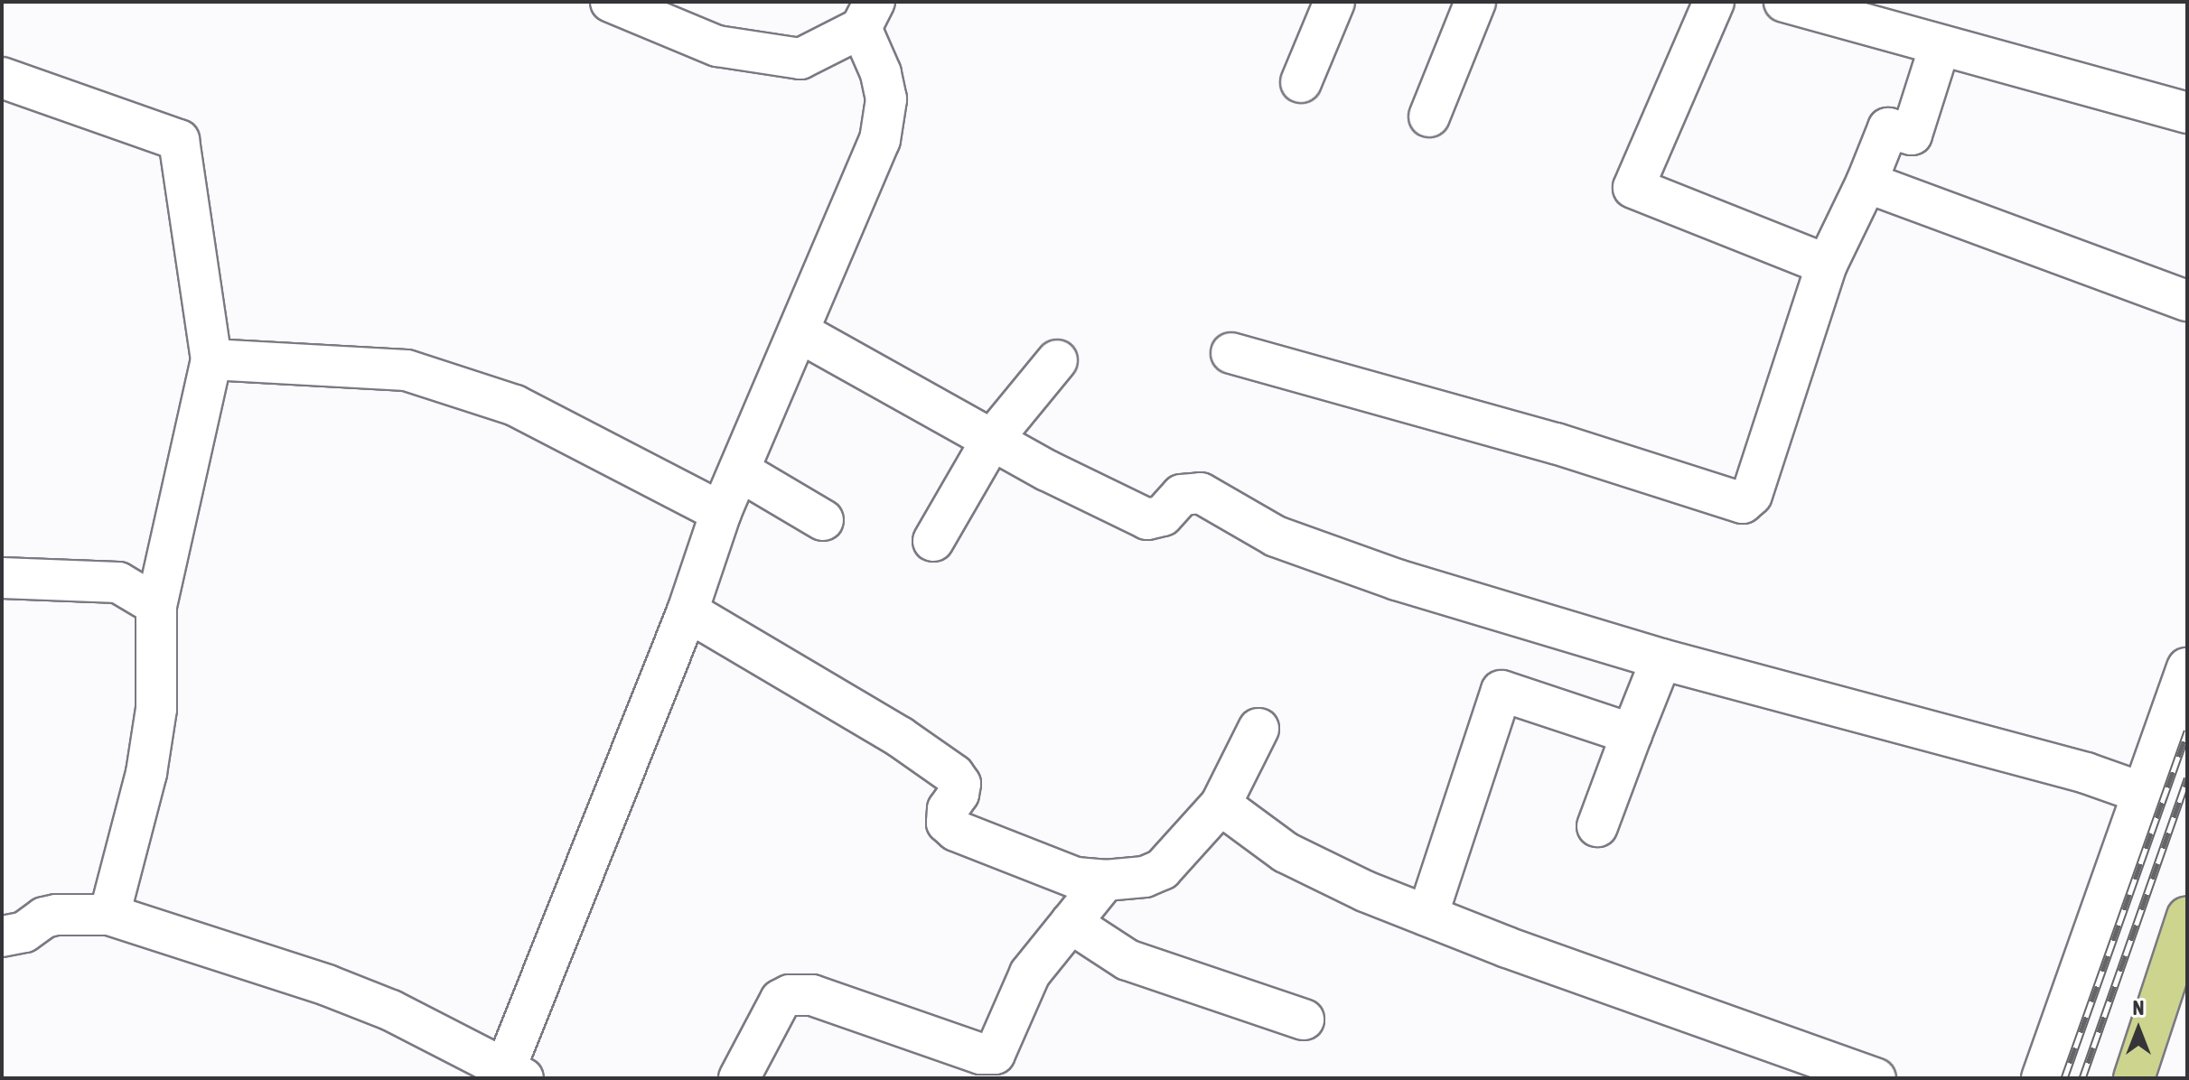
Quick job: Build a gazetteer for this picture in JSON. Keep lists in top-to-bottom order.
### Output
{
  "north": "top"
}
